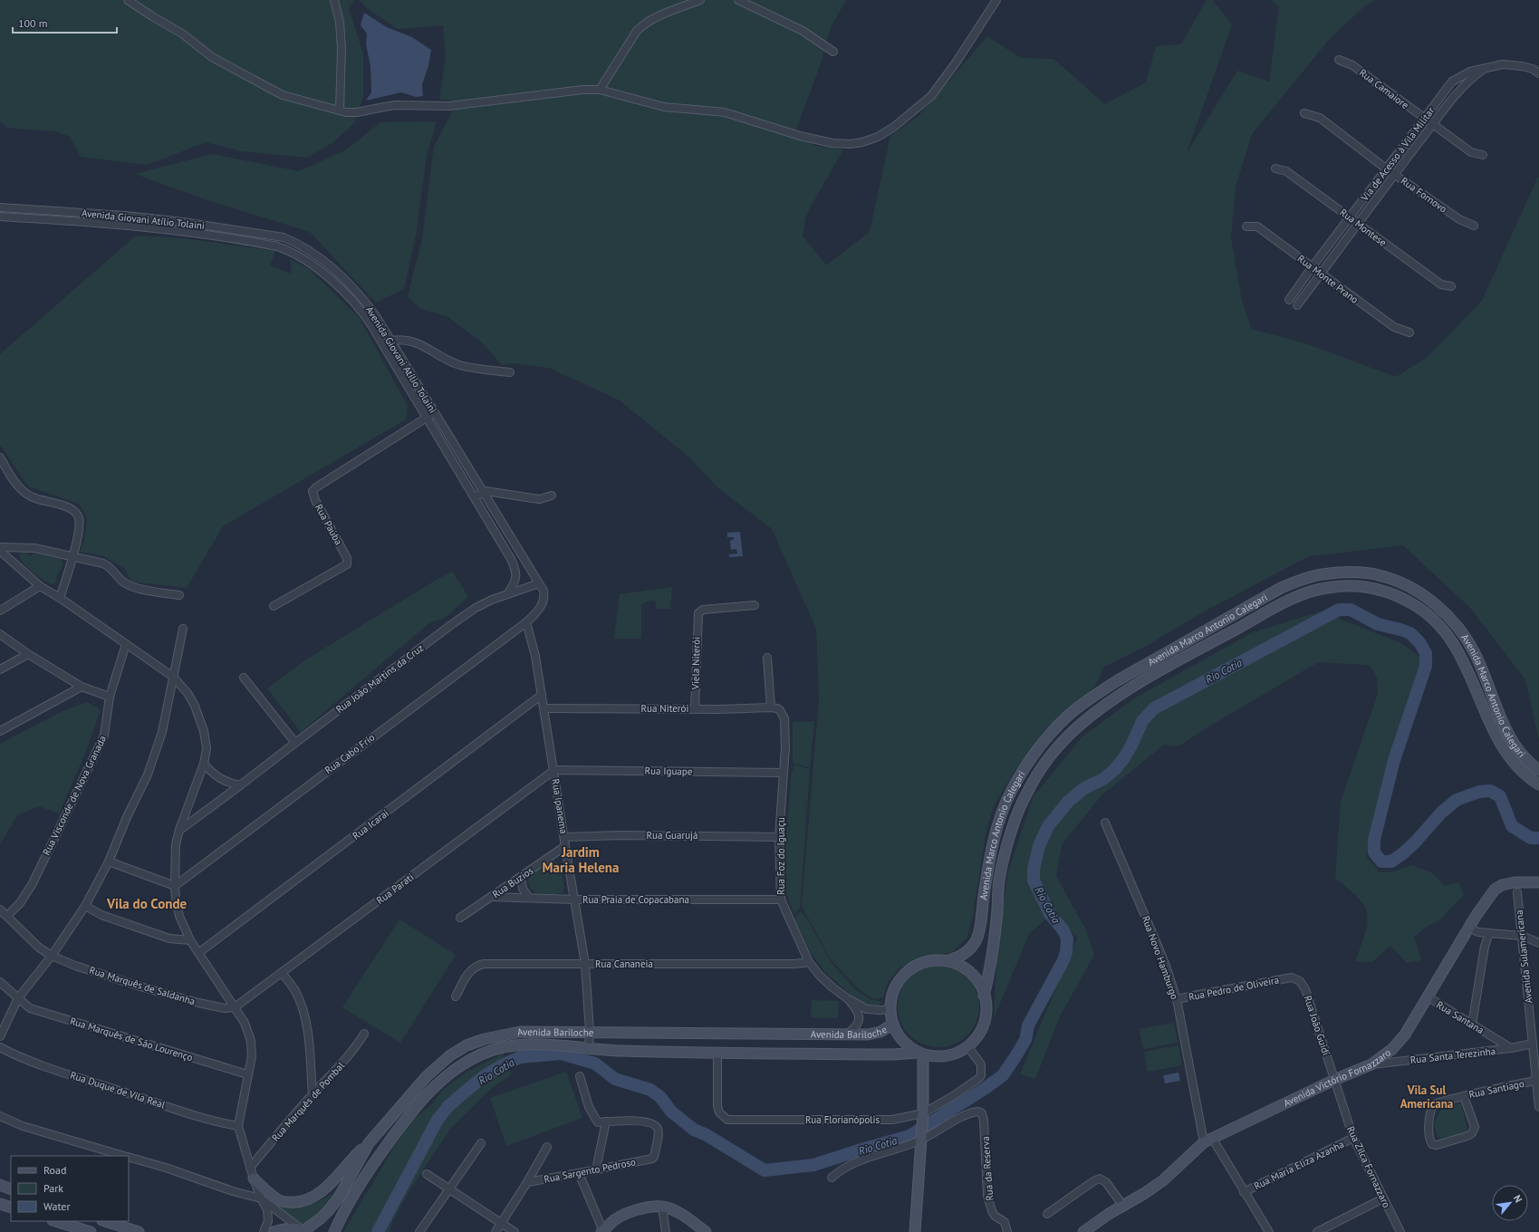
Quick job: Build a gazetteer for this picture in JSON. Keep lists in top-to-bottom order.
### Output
{
  "streets": {
    "main road": ["Avenida Marco Antonio Calegari", "Avenida Bariloche", "Avenida Victório Fornazzaro"],
    "street": [
      "Rua Camaiore",
      "Via de Acesso à Vila Militar",
      "Rua Fornovo",
      "Avenida Giovani Atílio Tolaini",
      "Rua Montese",
      "Rua Monte Prano",
      "Rua Paúba",
      "Viela Niterói",
      "Rua João Martins da Cruz",
      "Rua Niterói",
      "Rua Cabo Frio",
      "Rua Iguape",
      "Rua Visconde de Nova Granada",
      "Rua Ipanema",
      "Rua Icarai",
      "Rua Guarujá",
      "Rua Foz do Iguaçu",
      "Rua Buzios",
      "Rua Parati",
      "Rua Praia de Copacabana",
      "Avenida Sulamericana",
      "Rua Novo Hamburgo",
      "Rua Cananeia",
      "Rua Marquês de Saldanha",
      "Rua Pedro de Oliveira",
      "Rua Santana",
      "Rua João Guidi",
      "Rua Marquês de São Lourenço",
      "Rua Santa Terezinha",
      "Rua Santiago",
      "Rua Duque de Vila Real",
      "Rua Marquês de Pombal",
      "Rua Florianópolis",
      "Rua Maria Eliza Azanha",
      "Rua Zilca Fornazzaro",
      "Rua da Reserva",
      "Rua Sargento Pedroso"
    ]
  },
  "crossings": [
    ["Rua Camaiore", "Via de Acesso à Vila Militar"],
    ["Via de Acesso à Vila Militar", "Rua Fornovo"],
    ["Via de Acesso à Vila Militar", "Rua Montese"],
    ["Via de Acesso à Vila Militar", "Rua Monte Prano"],
    ["Avenida Giovani Atílio Tolaini", "Rua Paúba"],
    ["Avenida Giovani Atílio Tolaini", "Rua João Martins da Cruz"],
    ["Avenida Marco Antonio Calegari", "Rua Foz do Iguaçu"],
    ["Avenida Marco Antonio Calegari", "Avenida Bariloche"],
    ["Avenida Marco Antonio Calegari", "Rua Florianópolis"],
    ["Viela Niterói", "Rua Niterói"],
    ["Rua Niterói", "Rua Ipanema"],
    ["Rua Niterói", "Rua Foz do Iguaçu"],
    ["Rua Cabo Frio", "Rua Ipanema"],
    ["Rua Iguape", "Rua Ipanema"],
    ["Rua Iguape", "Rua Foz do Iguaçu"],
    ["Rua Iguape", "Rua Parati"],
    ["Rua Ipanema", "Rua Icarai"],
    ["Rua Ipanema", "Rua Guarujá"],
    ["Rua Ipanema", "Rua Buzios"],
    ["Rua Ipanema", "Rua Parati"],
    ["Rua Ipanema", "Rua Praia de Copacabana"],
    ["Rua Ipanema", "Rua Cananeia"],
    ["Rua Ipanema", "Avenida Bariloche"],
    ["Rua Guarujá", "Rua Foz do Iguaçu"],
    ["Rua Foz do Iguaçu", "Rua Praia de Copacabana"],
    ["Rua Foz do Iguaçu", "Rua Cananeia"],
    ["Rua Foz do Iguaçu", "Avenida Bariloche"],
    ["Rua Foz do Iguaçu", "Rua Florianópolis"],
    ["Rua Buzios", "Rua Praia de Copacabana"],
    ["Rua Parati", "Rua Marquês de Saldanha"],
    ["Avenida Sulamericana", "Rua Santa Terezinha"],
    ["Avenida Sulamericana", "Rua Santiago"],
    ["Rua Novo Hamburgo", "Rua Pedro de Oliveira"],
    ["Rua Novo Hamburgo", "Avenida Victório Fornazzaro"],
    ["Rua Novo Hamburgo", "Rua Maria Eliza Azanha"],
    ["Rua Pedro de Oliveira", "Rua João Guidi"],
    ["Rua Santana", "Rua Santa Terezinha"],
    ["Rua Santana", "Avenida Victório Fornazzaro"],
    ["Rua João Guidi", "Avenida Victório Fornazzaro"],
    ["Rua João Guidi", "Rua Zilca Fornazzaro"],
    ["Avenida Bariloche", "Rua Florianópolis"],
    ["Rua Santa Terezinha", "Avenida Victório Fornazzaro"],
    ["Avenida Victório Fornazzaro", "Rua Zilca Fornazzaro"],
    ["Rua Maria Eliza Azanha", "Rua Zilca Fornazzaro"]
  ],
  "districts": ["Jardim Maria Helena", "Vila do Conde", "Vila Sul Americana"],
  "water": ["Rio Cotia"],
  "legend": ["Road", "Park", "Water"],
  "scale_bar": "100 m",
  "north": "top right"
}
